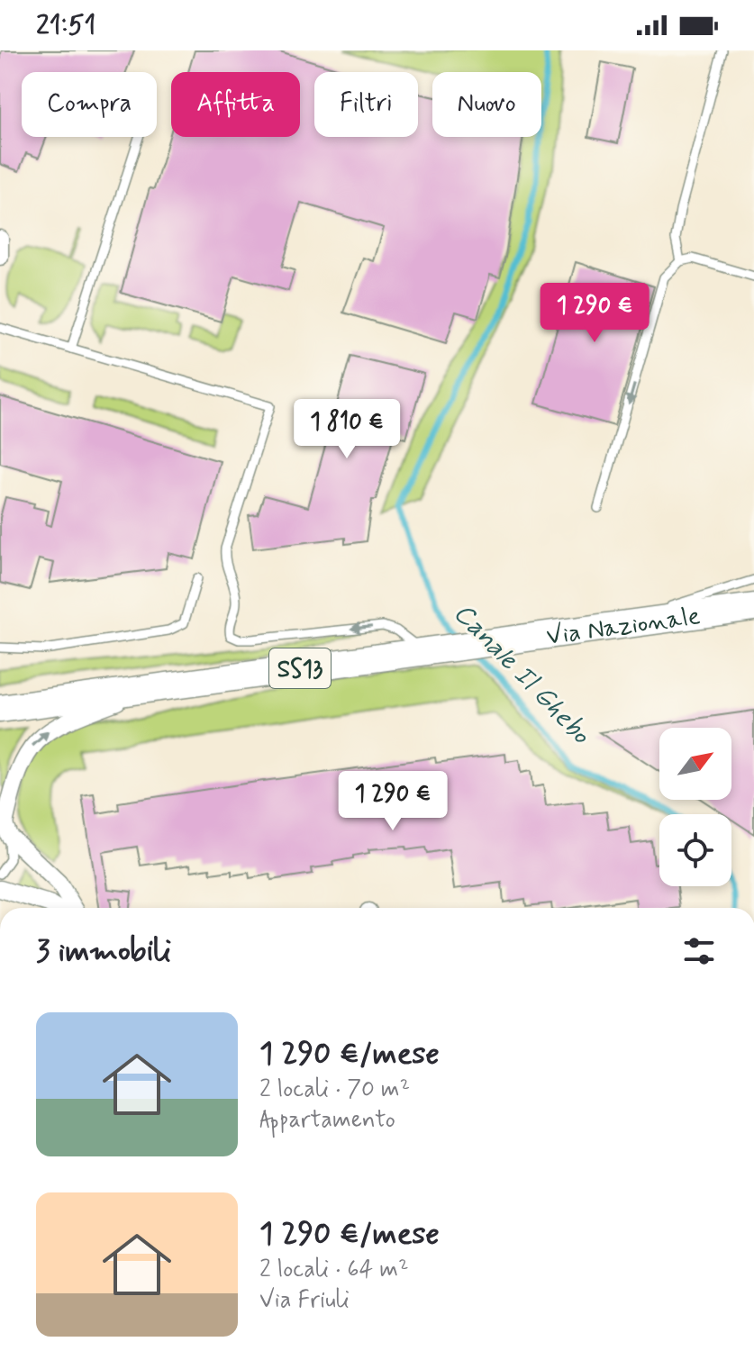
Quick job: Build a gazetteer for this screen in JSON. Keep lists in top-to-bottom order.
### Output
{
  "streets": {
    "main road": ["Via Nazionale", "SS13"]
  },
  "crossings": [
    ["Via Nazionale", "SS13"]
  ],
  "water": ["Canale Il Ghebo"],
  "north": "top right",
  "page": {
    "status": "21:51",
    "chip": [
      "Compra",
      "Affitta",
      "Filtri",
      "Nuovo"
    ],
    "price": ["1 290 €", "1 810 €", "1 290 €"],
    "heading": "3 immobili",
    "list": [
      {
        "name": "1 290 €/mese",
        "note": "2 locali · 70 m² · Appartamento"
      },
      {
        "name": "1 290 €/mese",
        "note": "2 locali · 64 m² · Via Friuli"
      }
    ]
  }
}
